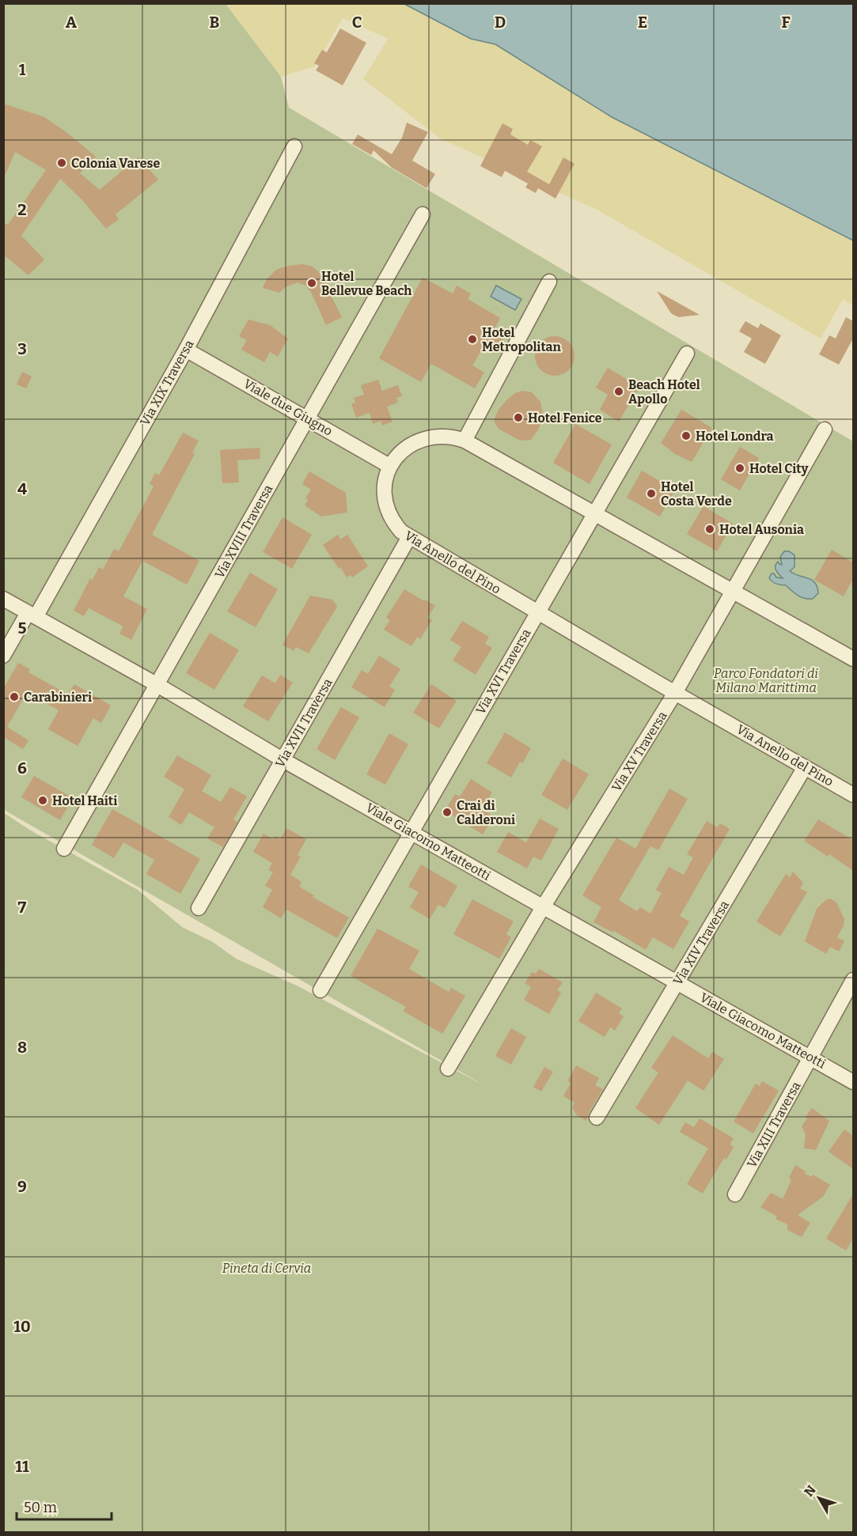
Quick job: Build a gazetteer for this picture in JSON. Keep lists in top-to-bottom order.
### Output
{
  "streets": {
    "street": [
      "Via XIX Traversa",
      "Viale due Giugno",
      "Via XVIII Traversa",
      "Via Anello del Pino",
      "Via XVI Traversa",
      "Via XVII Traversa",
      "Via XV Traversa",
      "Viale Giacomo Matteotti",
      "Via XIV Traversa",
      "Via XIII Traversa"
    ]
  },
  "crossings": [
    ["Via XIX Traversa", "Viale due Giugno"],
    ["Via XIX Traversa", "Viale Giacomo Matteotti"],
    ["Viale due Giugno", "Via XVIII Traversa"],
    ["Viale due Giugno", "Via Anello del Pino"],
    ["Via XVIII Traversa", "Viale Giacomo Matteotti"],
    ["Via Anello del Pino", "Via XVI Traversa"],
    ["Via Anello del Pino", "Via XVII Traversa"],
    ["Via Anello del Pino", "Via XV Traversa"],
    ["Via Anello del Pino", "Via XIV Traversa"],
    ["Via XVI Traversa", "Viale Giacomo Matteotti"],
    ["Via XVII Traversa", "Viale Giacomo Matteotti"],
    ["Via XV Traversa", "Viale Giacomo Matteotti"],
    ["Viale Giacomo Matteotti", "Via XIV Traversa"],
    ["Viale Giacomo Matteotti", "Via XIII Traversa"]
  ],
  "parks": ["Parco Fondatori di Milano Marittima", "Pineta di Cervia"],
  "places": [
    "Colonia Varese",
    "Hotel Bellevue Beach",
    "Hotel Metropolitan",
    "Beach Hotel Apollo",
    "Hotel Fenice",
    "Hotel Londra",
    "Hotel City",
    "Hotel Costa Verde",
    "Hotel Ausonia",
    "Carabinieri",
    "Hotel Haiti",
    "Crai di Calderoni"
  ],
  "scale_bar": "50 m",
  "north": "top left",
  "grid": {
    "columns": [
      "A",
      "B",
      "C",
      "D",
      "E",
      "F"
    ],
    "rows": [
      "1",
      "2",
      "3",
      "4",
      "5",
      "6",
      "7",
      "8",
      "9",
      "10",
      "11"
    ]
  }
}
